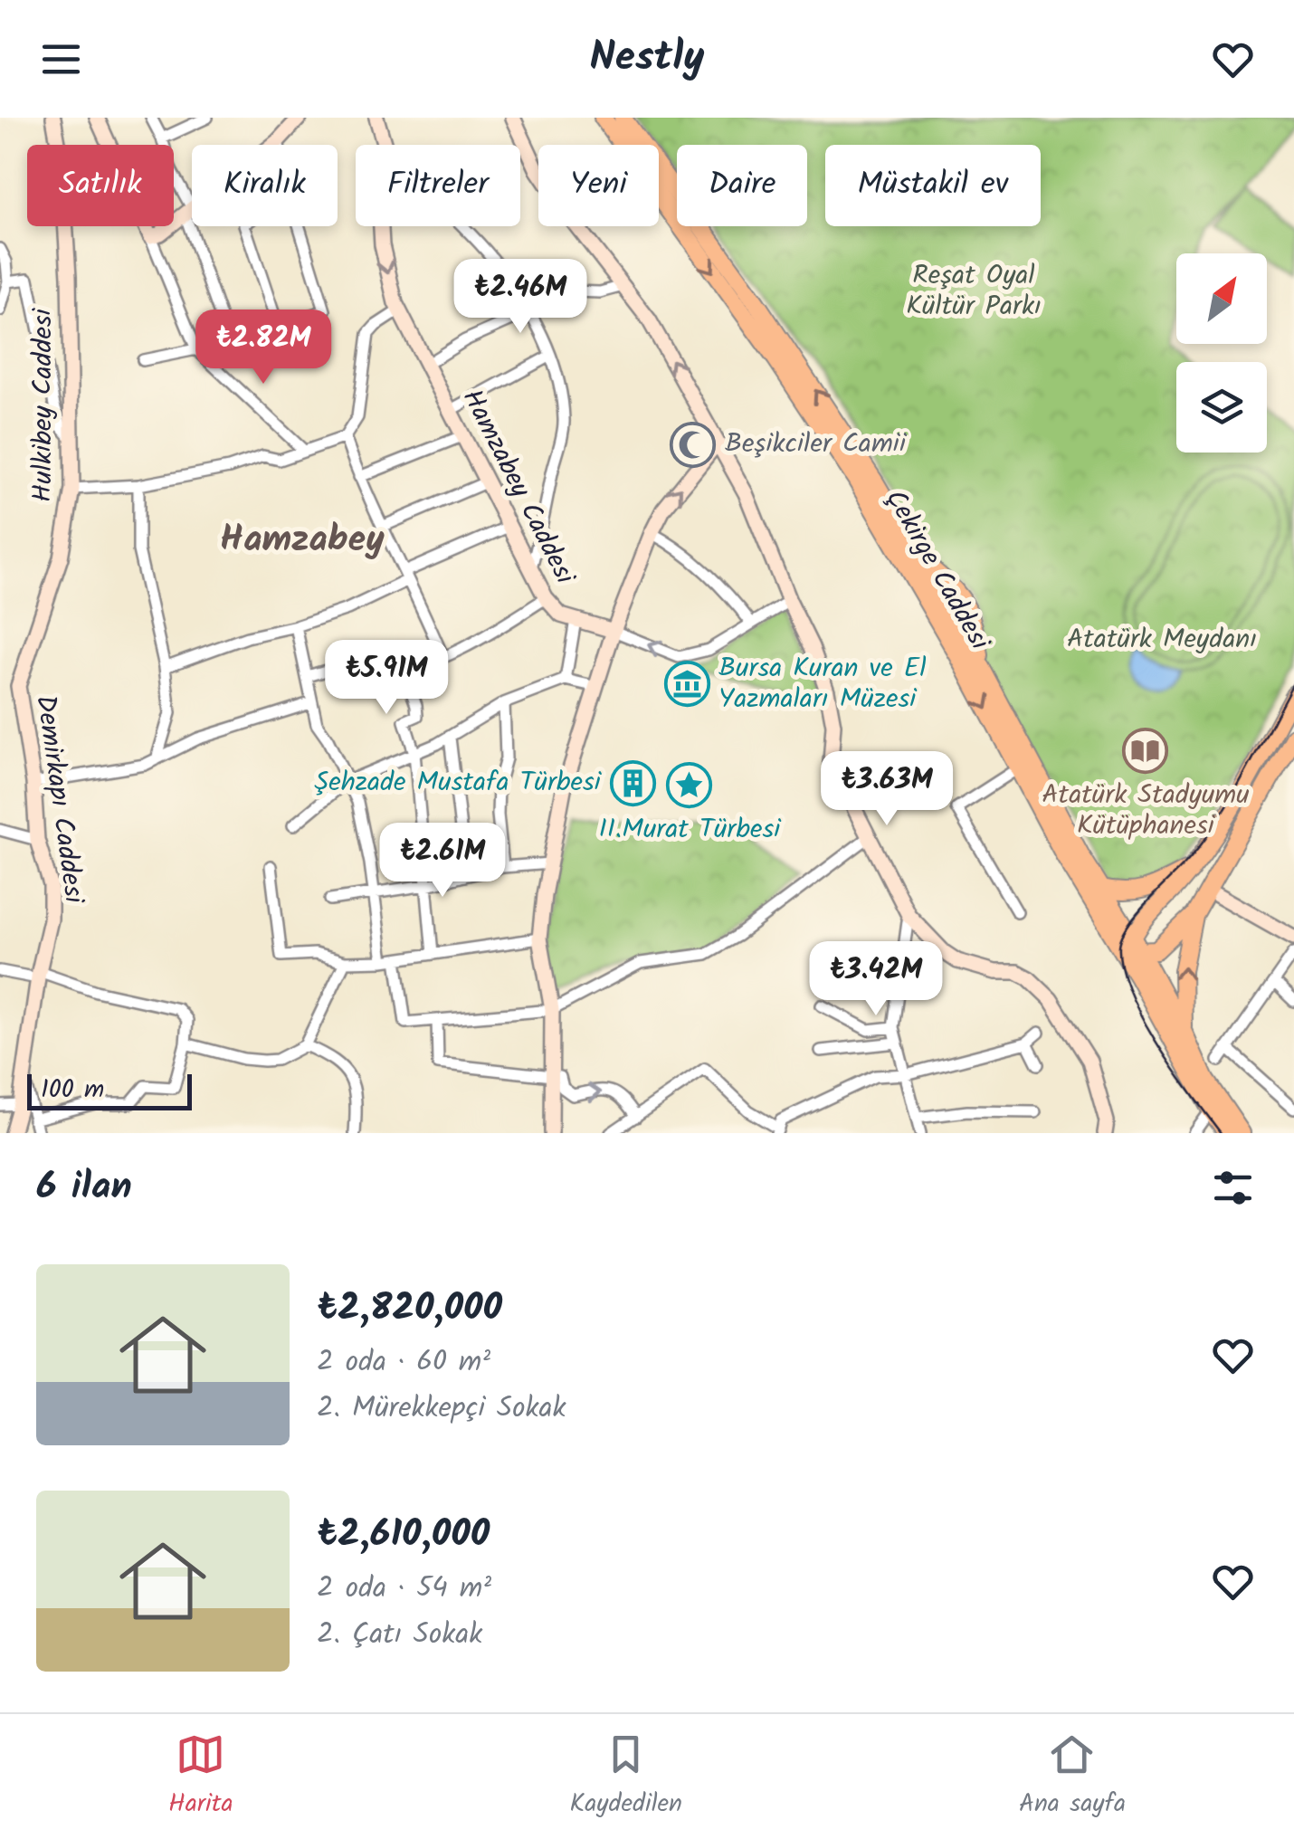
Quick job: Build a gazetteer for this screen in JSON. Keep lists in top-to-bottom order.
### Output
{
  "streets": {
    "main road": [
      "Hulkibey Caddesi",
      "Hamzabey Caddesi",
      "Çekirge Caddesi",
      "Demirkapı Caddesi"
    ]
  },
  "crossings": [
    ["Hulkibey Caddesi", "Demirkapı Caddesi"]
  ],
  "districts": ["Hamzabey"],
  "parks": ["Reşat Oyal Kültür Parkı", "Atatürk Meydanı"],
  "places": {
    "mosque": ["Beşikciler Camii"],
    "museum": ["Bursa Kuran ve El Yazmaları Müzesi"],
    "library": ["Atatürk Stadyumu Kütüphanesi"],
    "building": ["Şehzade Mustafa Türbesi"],
    "place": ["II.Murat Türbesi"]
  },
  "scale_bar": "100 m",
  "north": "top right",
  "page": {
    "header": "Nestly",
    "chip": [
      "Satılık",
      "Kiralık",
      "Filtreler",
      "Yeni",
      "Daire",
      "Müstakil ev"
    ],
    "price": [
      "₺2.46M",
      "₺2.82M",
      "₺5.91M",
      "₺3.63M",
      "₺2.61M",
      "₺3.42M"
    ],
    "scale": "100 m",
    "heading": "6 ilan",
    "list": [
      {
        "name": "₺2,820,000",
        "note": "2 oda · 60 m² · 2. Mürekkepçi Sokak"
      },
      {
        "name": "₺2,610,000",
        "note": "2 oda · 54 m² · 2. Çatı Sokak"
      }
    ],
    "tabs": ["Harita", "Kaydedilen", "Ana sayfa"]
  }
}
